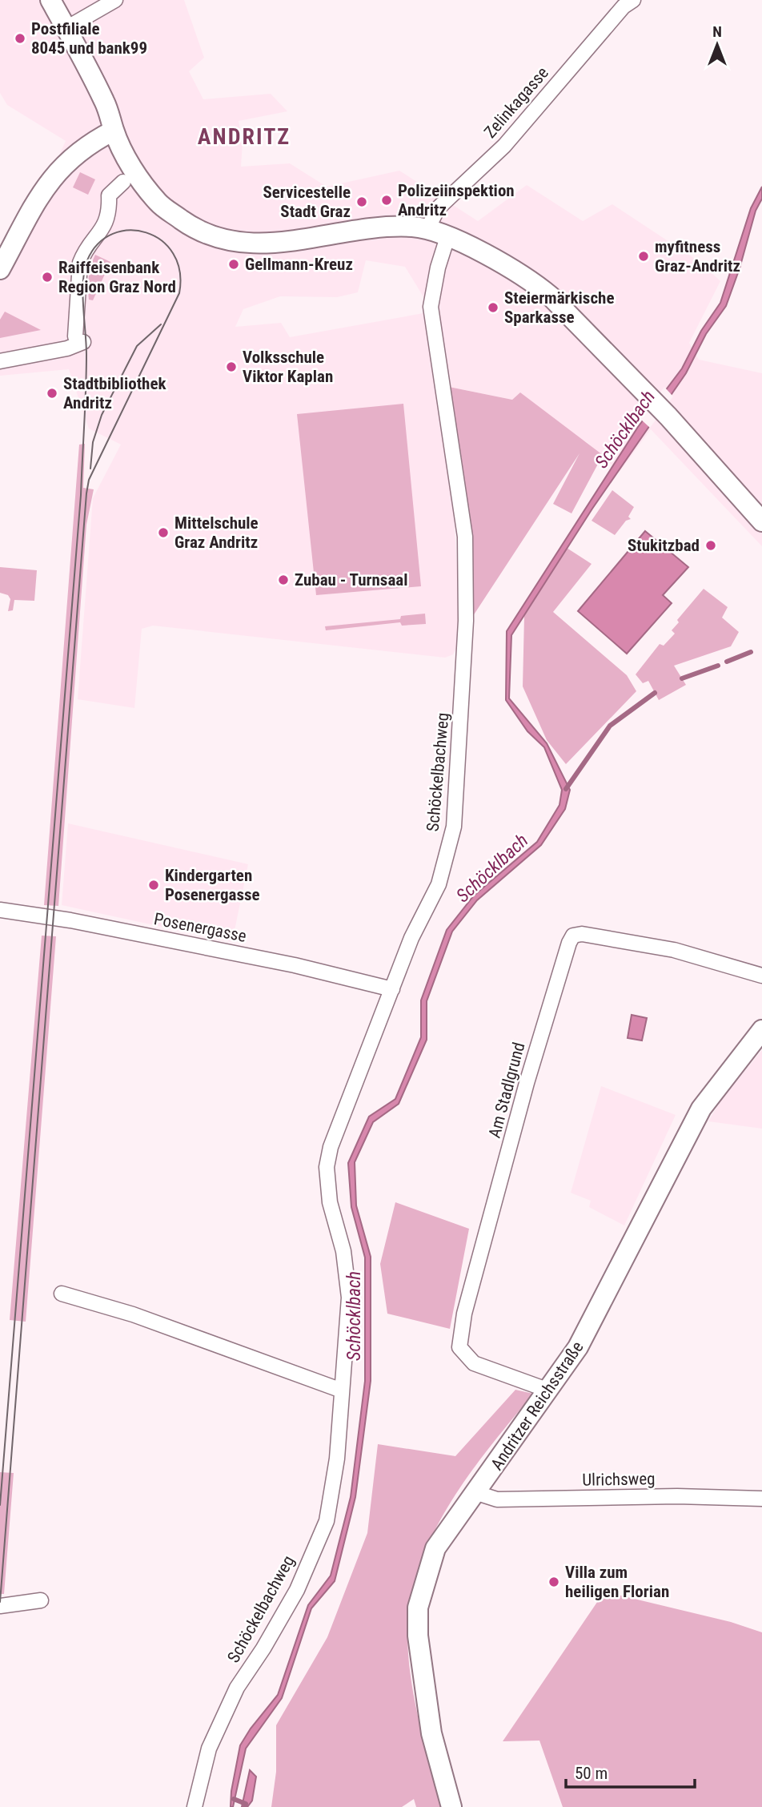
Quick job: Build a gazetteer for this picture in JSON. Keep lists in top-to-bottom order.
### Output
{
  "streets": {
    "street": [
      "Zelinkagasse",
      "Schöckelbachweg",
      "Posenergasse",
      "Am Stadlgrund",
      "Andritzer Reichsstraße",
      "Ulrichsweg"
    ]
  },
  "crossings": [
    ["Schöckelbachweg", "Posenergasse"],
    ["Am Stadlgrund", "Andritzer Reichsstraße"],
    ["Andritzer Reichsstraße", "Ulrichsweg"]
  ],
  "districts": ["ANDRITZ"],
  "water": ["Schöcklbach"],
  "places": [
    "Postfiliale 8045 und bank99",
    "Polizeiinspektion Andritz",
    "Servicestelle Stadt Graz",
    "myfitness Graz-Andritz",
    "Gellmann-Kreuz",
    "Raiffeisenbank Region Graz Nord",
    "Steiermärkische Sparkasse",
    "Volksschule Viktor Kaplan",
    "Stadtbibliothek Andritz",
    "Mittelschule Graz Andritz",
    "Stukitzbad",
    "Zubau - Turnsaal",
    "Kindergarten Posenergasse",
    "Villa zum heiligen Florian"
  ],
  "scale_bar": "50 m",
  "north": "top"
}
